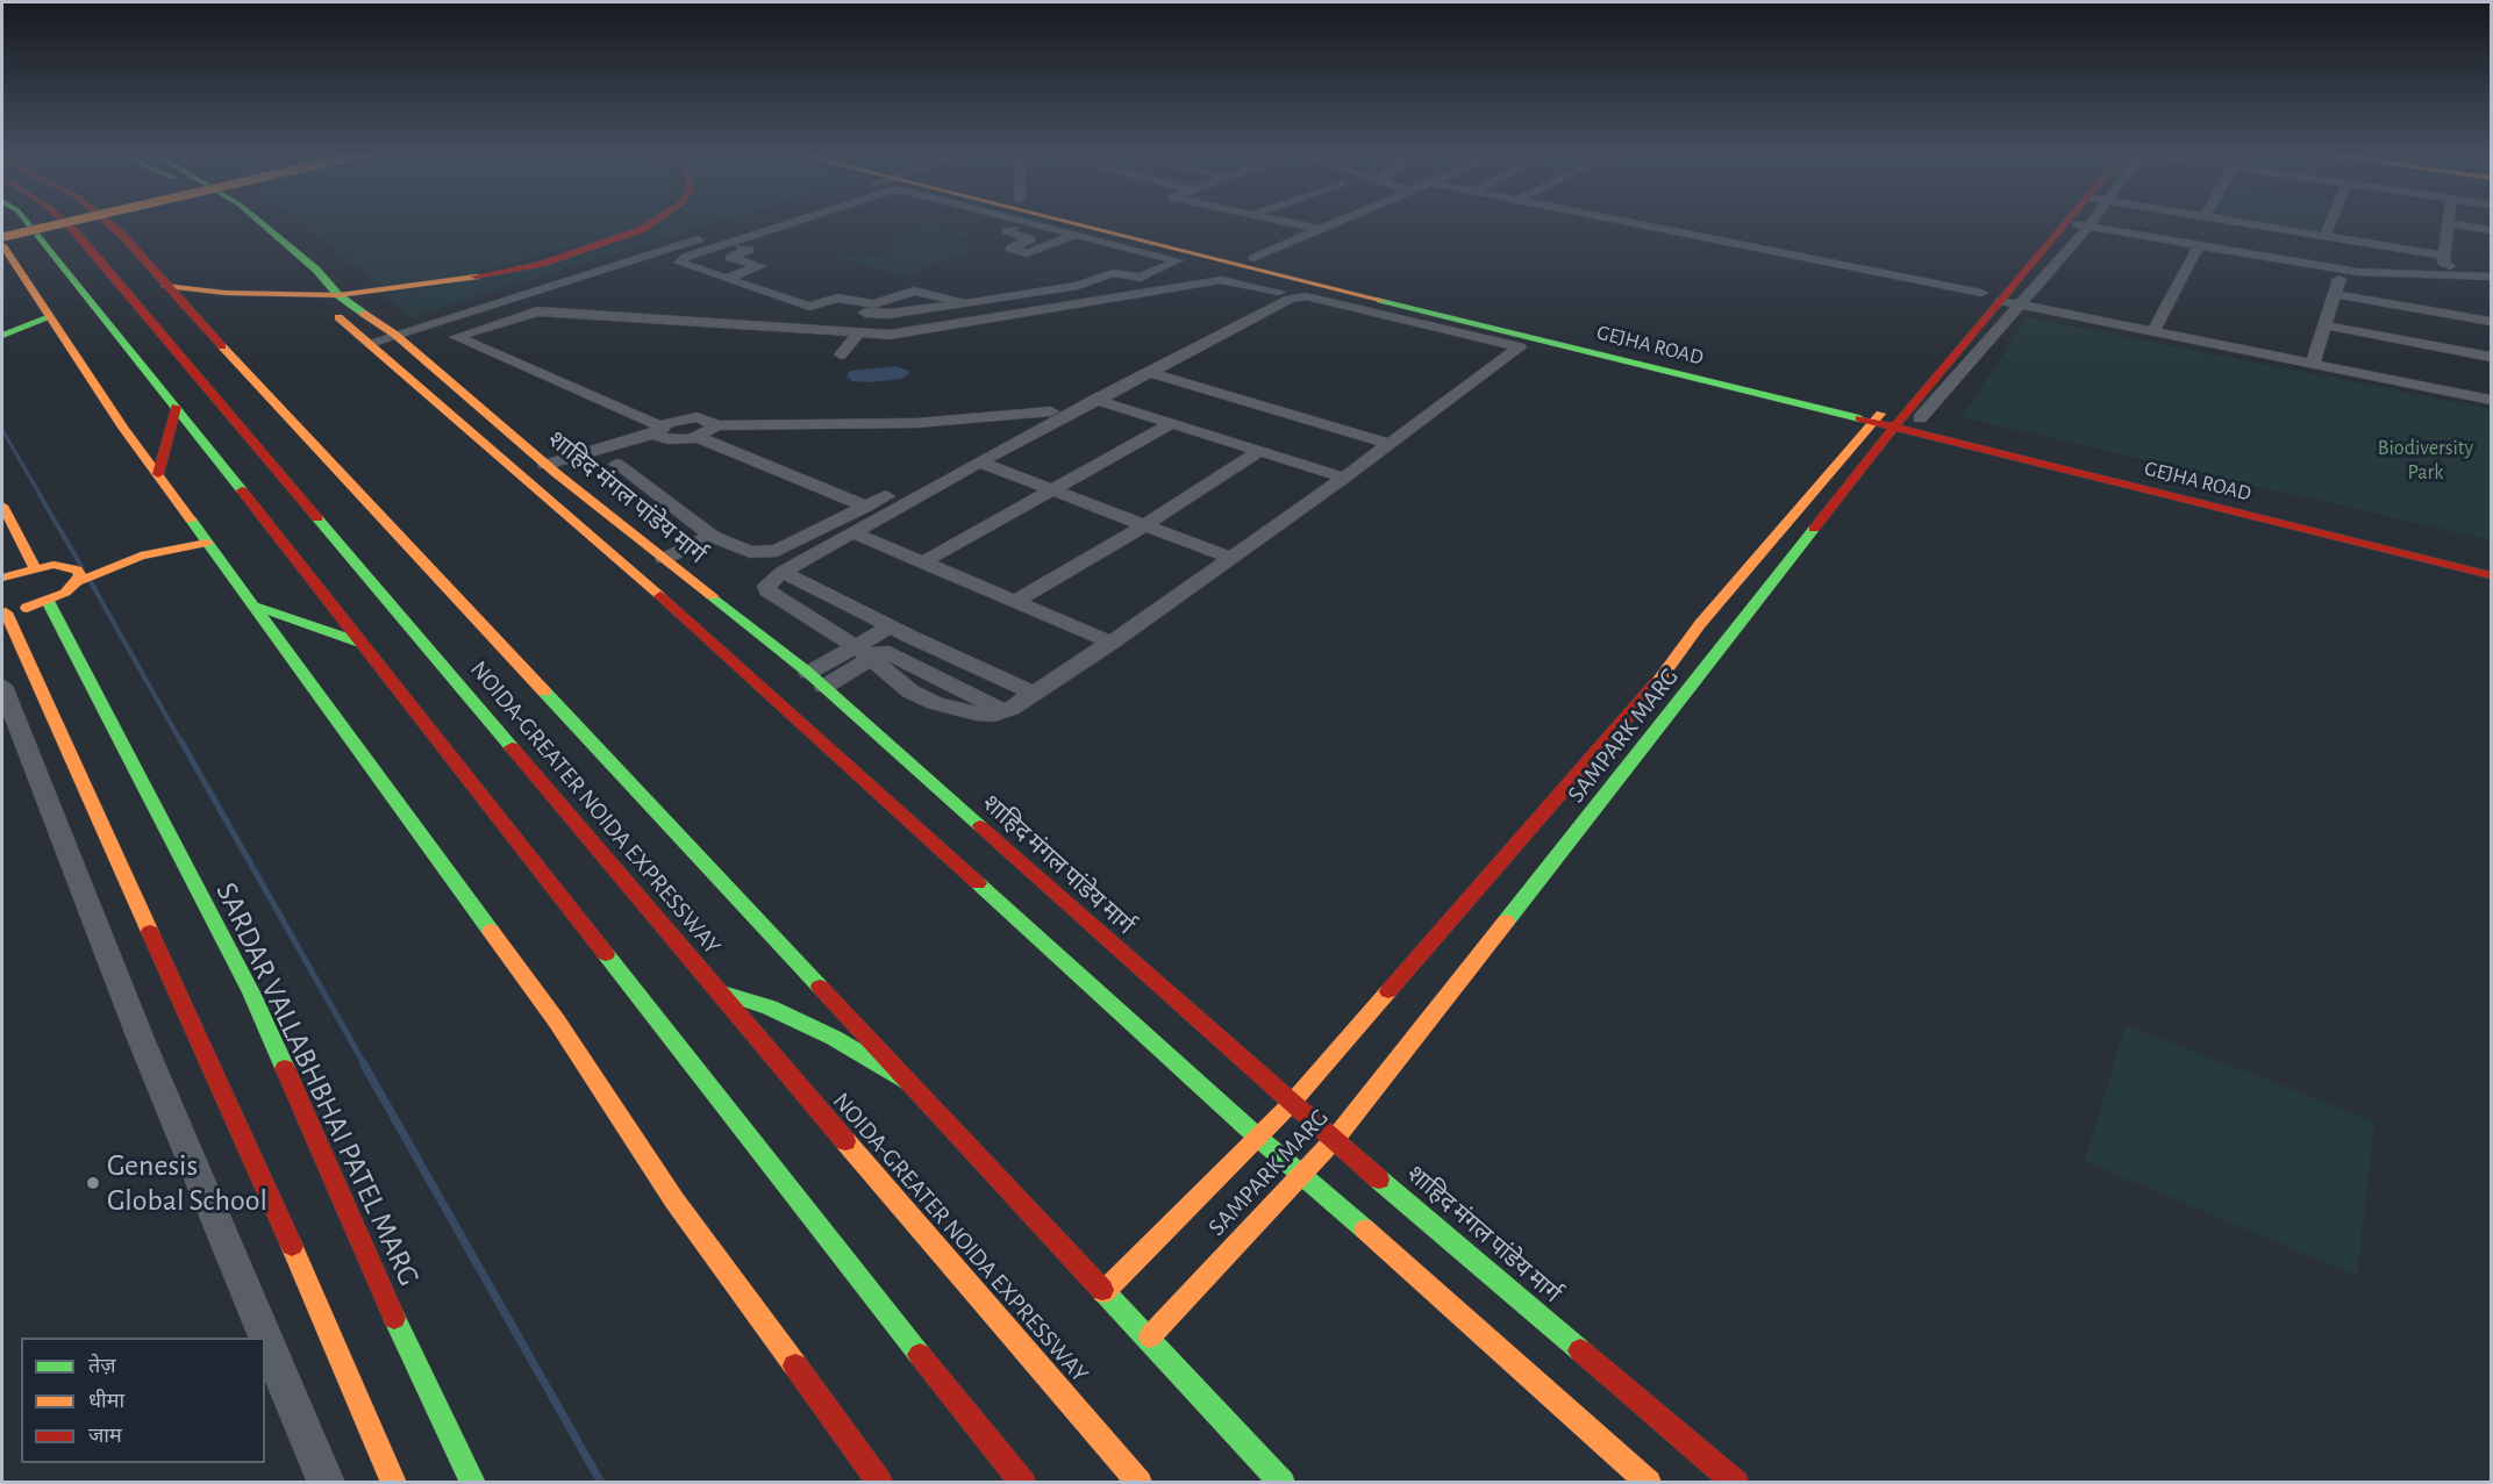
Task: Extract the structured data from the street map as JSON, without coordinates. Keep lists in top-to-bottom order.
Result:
{
  "streets": {
    "main road": [
      "GEJHA ROAD",
      "शाहिद मंगल पांडेय मार्ग",
      "SAMPARK MARG",
      "NOIDA-GREATER NOIDA EXPRESSWAY",
      "SARDAR VALLABHBHAI PATEL MARG"
    ]
  },
  "crossings": [
    ["GEJHA ROAD", "SAMPARK MARG"],
    ["शाहिद मंगल पांडेय मार्ग", "SAMPARK MARG"]
  ],
  "parks": ["Biodiversity Park"],
  "places": ["Genesis Global School"],
  "legend": ["तेज़", "धीमा", "जाम"]
}
